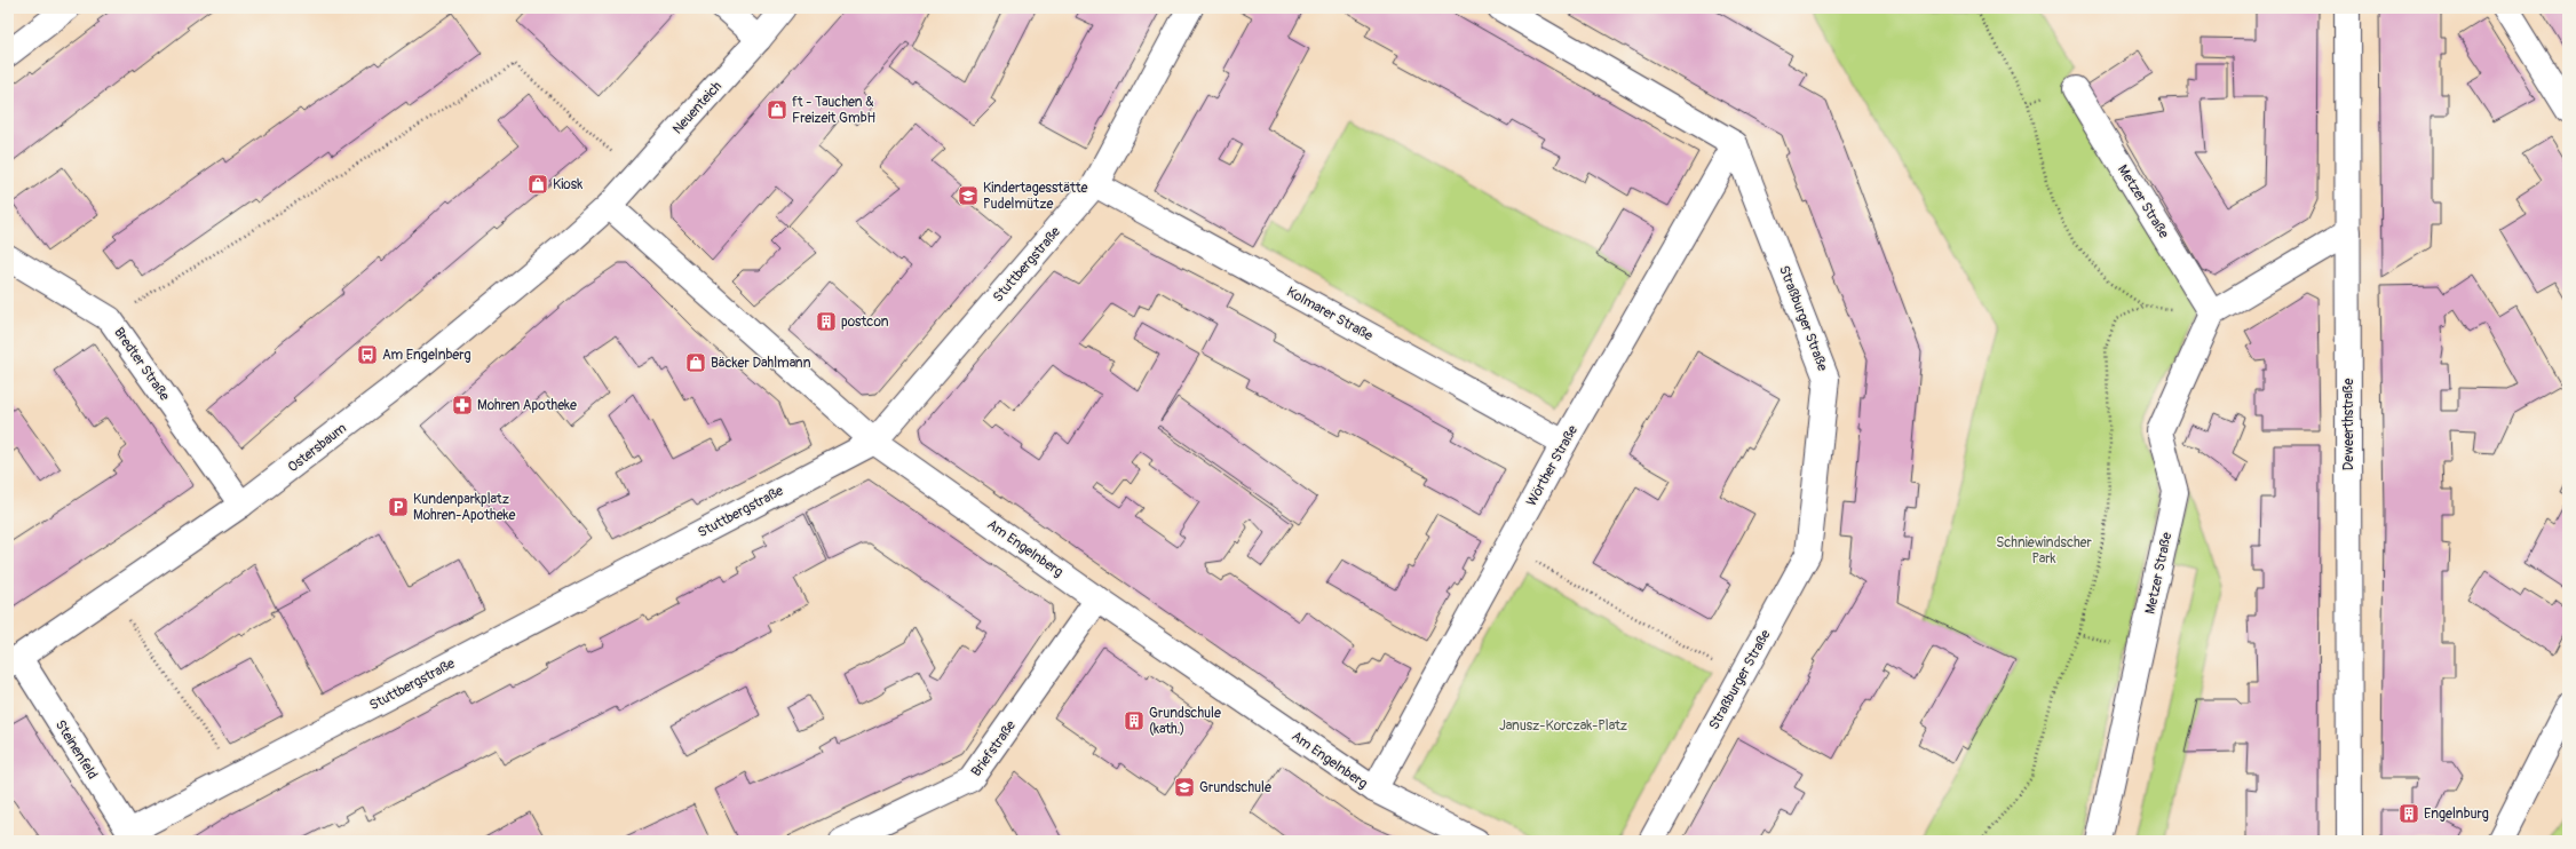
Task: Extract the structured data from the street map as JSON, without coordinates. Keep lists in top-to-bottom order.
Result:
{
  "streets": {
    "street": [
      "Neuenteich",
      "Metzer Straße",
      "Stuttbergstraße",
      "Kolmarer Straße",
      "Straßburger Straße",
      "Bredter Straße",
      "Deweerthstraße",
      "Ostersbaum",
      "Wörther Straße",
      "Am Engelnberg",
      "Briefstraße",
      "Steinenfeld"
    ]
  },
  "crossings": [
    ["Neuenteich", "Ostersbaum"],
    ["Neuenteich", "Am Engelnberg"],
    ["Stuttbergstraße", "Kolmarer Straße"],
    ["Stuttbergstraße", "Am Engelnberg"],
    ["Stuttbergstraße", "Steinenfeld"],
    ["Kolmarer Straße", "Wörther Straße"],
    ["Straßburger Straße", "Wörther Straße"],
    ["Bredter Straße", "Ostersbaum"],
    ["Ostersbaum", "Am Engelnberg"],
    ["Ostersbaum", "Steinenfeld"],
    ["Wörther Straße", "Am Engelnberg"],
    ["Am Engelnberg", "Briefstraße"]
  ],
  "parks": ["Schniewindscher Park", "Janusz-Korczak-Platz"],
  "places": {
    "shop": ["ft - Tauchen & Freizeit GmbH", "Kiosk", "Bäcker Dahlmann"],
    "school or university": ["Kindertagesstätte Pudelmütze", "Grundschule"],
    "building": ["postcon", "Grundschule (kath.)", "Engelnburg"],
    "bus stop": ["Am Engelnberg"],
    "pharmacy": ["Mohren Apotheke"],
    "parking": ["Kundenparkplatz Mohren-Apotheke"]
  }
}
